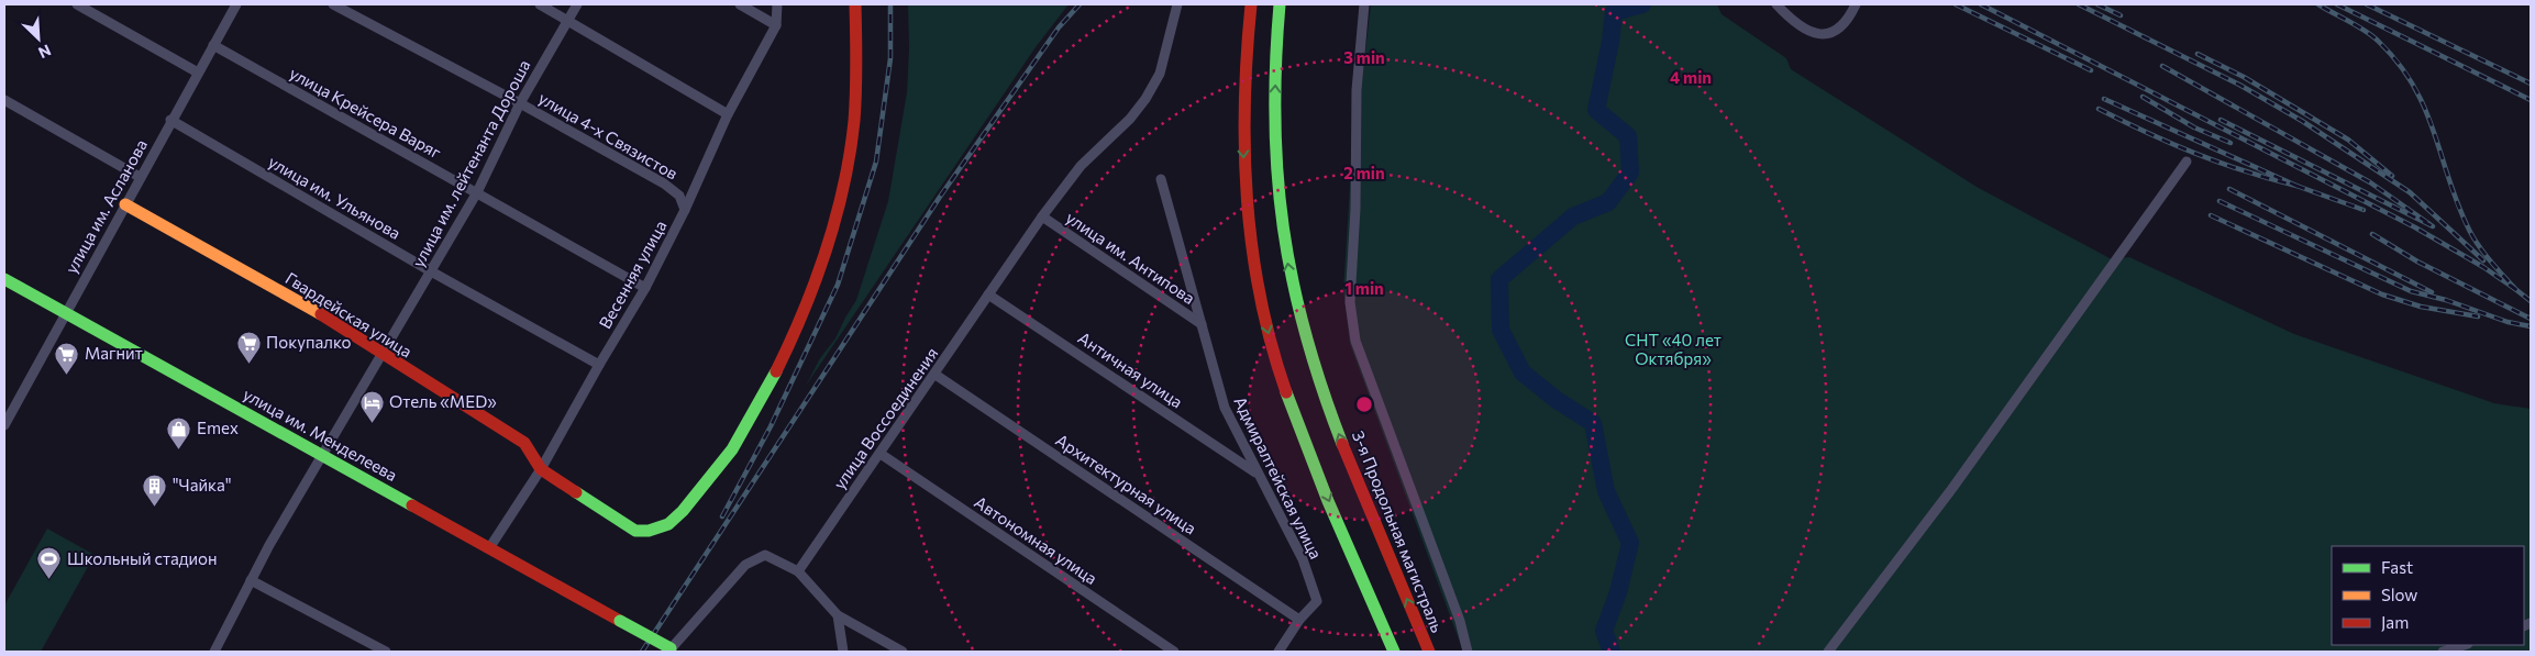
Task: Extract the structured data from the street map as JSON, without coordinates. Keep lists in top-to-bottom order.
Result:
{
  "streets": {
    "main road": ["Гвардейская улица", "улица им. Менделеева", "3-я Продольная магистраль"],
    "street": [
      "улица Крейсера Варяг",
      "улица 4-х Связистов",
      "улица им. лейтенанта Дороша",
      "улица им. Ульянова",
      "улица им. Асланова",
      "улица им. Антипова",
      "Весенняя улица",
      "Античная улица",
      "улица Воссоединения",
      "Адмиралтейская улица",
      "Архитектурная улица",
      "Автономная улица"
    ]
  },
  "crossings": [
    ["улица Крейсера Варяг", "улица им. лейтенанта Дороша"],
    ["улица Крейсера Варяг", "улица им. Асланова"],
    ["улица Крейсера Варяг", "Весенняя улица"],
    ["улица 4-х Связистов", "улица им. лейтенанта Дороша"],
    ["улица 4-х Связистов", "Весенняя улица"],
    ["улица им. лейтенанта Дороша", "улица им. Ульянова"],
    ["улица им. лейтенанта Дороша", "Гвардейская улица"],
    ["улица им. лейтенанта Дороша", "улица им. Менделеева"],
    ["улица им. Ульянова", "улица им. Асланова"],
    ["улица им. Ульянова", "Весенняя улица"],
    ["улица им. Асланова", "Гвардейская улица"],
    ["улица им. Асланова", "улица им. Менделеева"],
    ["улица им. Антипова", "улица Воссоединения"],
    ["улица им. Антипова", "Адмиралтейская улица"],
    ["Весенняя улица", "Гвардейская улица"],
    ["Весенняя улица", "улица им. Менделеева"],
    ["Античная улица", "улица Воссоединения"],
    ["Античная улица", "Адмиралтейская улица"],
    ["улица Воссоединения", "Архитектурная улица"],
    ["улица Воссоединения", "Автономная улица"],
    ["Адмиралтейская улица", "Архитектурная улица"]
  ],
  "parks": ["СНТ «40 лет Октября»"],
  "places": {
    "supermarket": ["Покупалко", "Магнит"],
    "hotel": ["Отель «MED»"],
    "shop": ["Emex"],
    "building": ["\"Чайка\""],
    "sports": ["Школьный стадион"]
  },
  "legend": ["Fast", "Slow", "Jam"],
  "north": "bottom right",
  "rings": [
    "3 min",
    "4 min",
    "2 min",
    "1 min"
  ]
}
